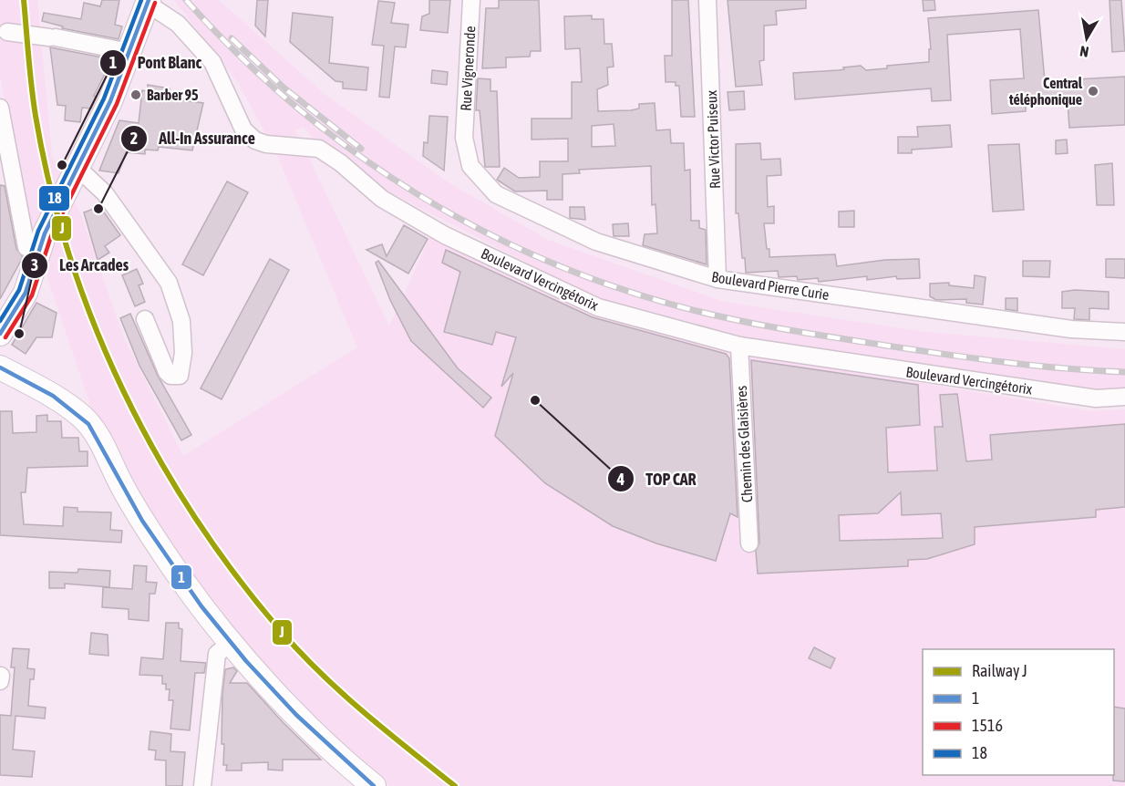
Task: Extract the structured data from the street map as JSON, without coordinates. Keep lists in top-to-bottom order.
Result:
{
  "streets": {
    "street": [
      "Rue Vigneronde",
      "Rue Victor Puiseux",
      "Boulevard Vercingétorix",
      "Boulevard Pierre Curie",
      "Chemin des Glaisières"
    ]
  },
  "crossings": [
    ["Rue Vigneronde", "Boulevard Pierre Curie"],
    ["Rue Victor Puiseux", "Boulevard Pierre Curie"],
    ["Boulevard Vercingétorix", "Chemin des Glaisières"]
  ],
  "places": [
    "Central téléphonique",
    "Barber 95",
    "Pont Blanc",
    "All-In Assurance",
    "Les Arcades",
    "TOP CAR"
  ],
  "lines": [
    "rail line J",
    "transit line 1",
    "transit line 18",
    "transit line 1516"
  ],
  "legend": [
    "Railway J",
    "1",
    "1516",
    "18"
  ],
  "north": "bottom"
}
